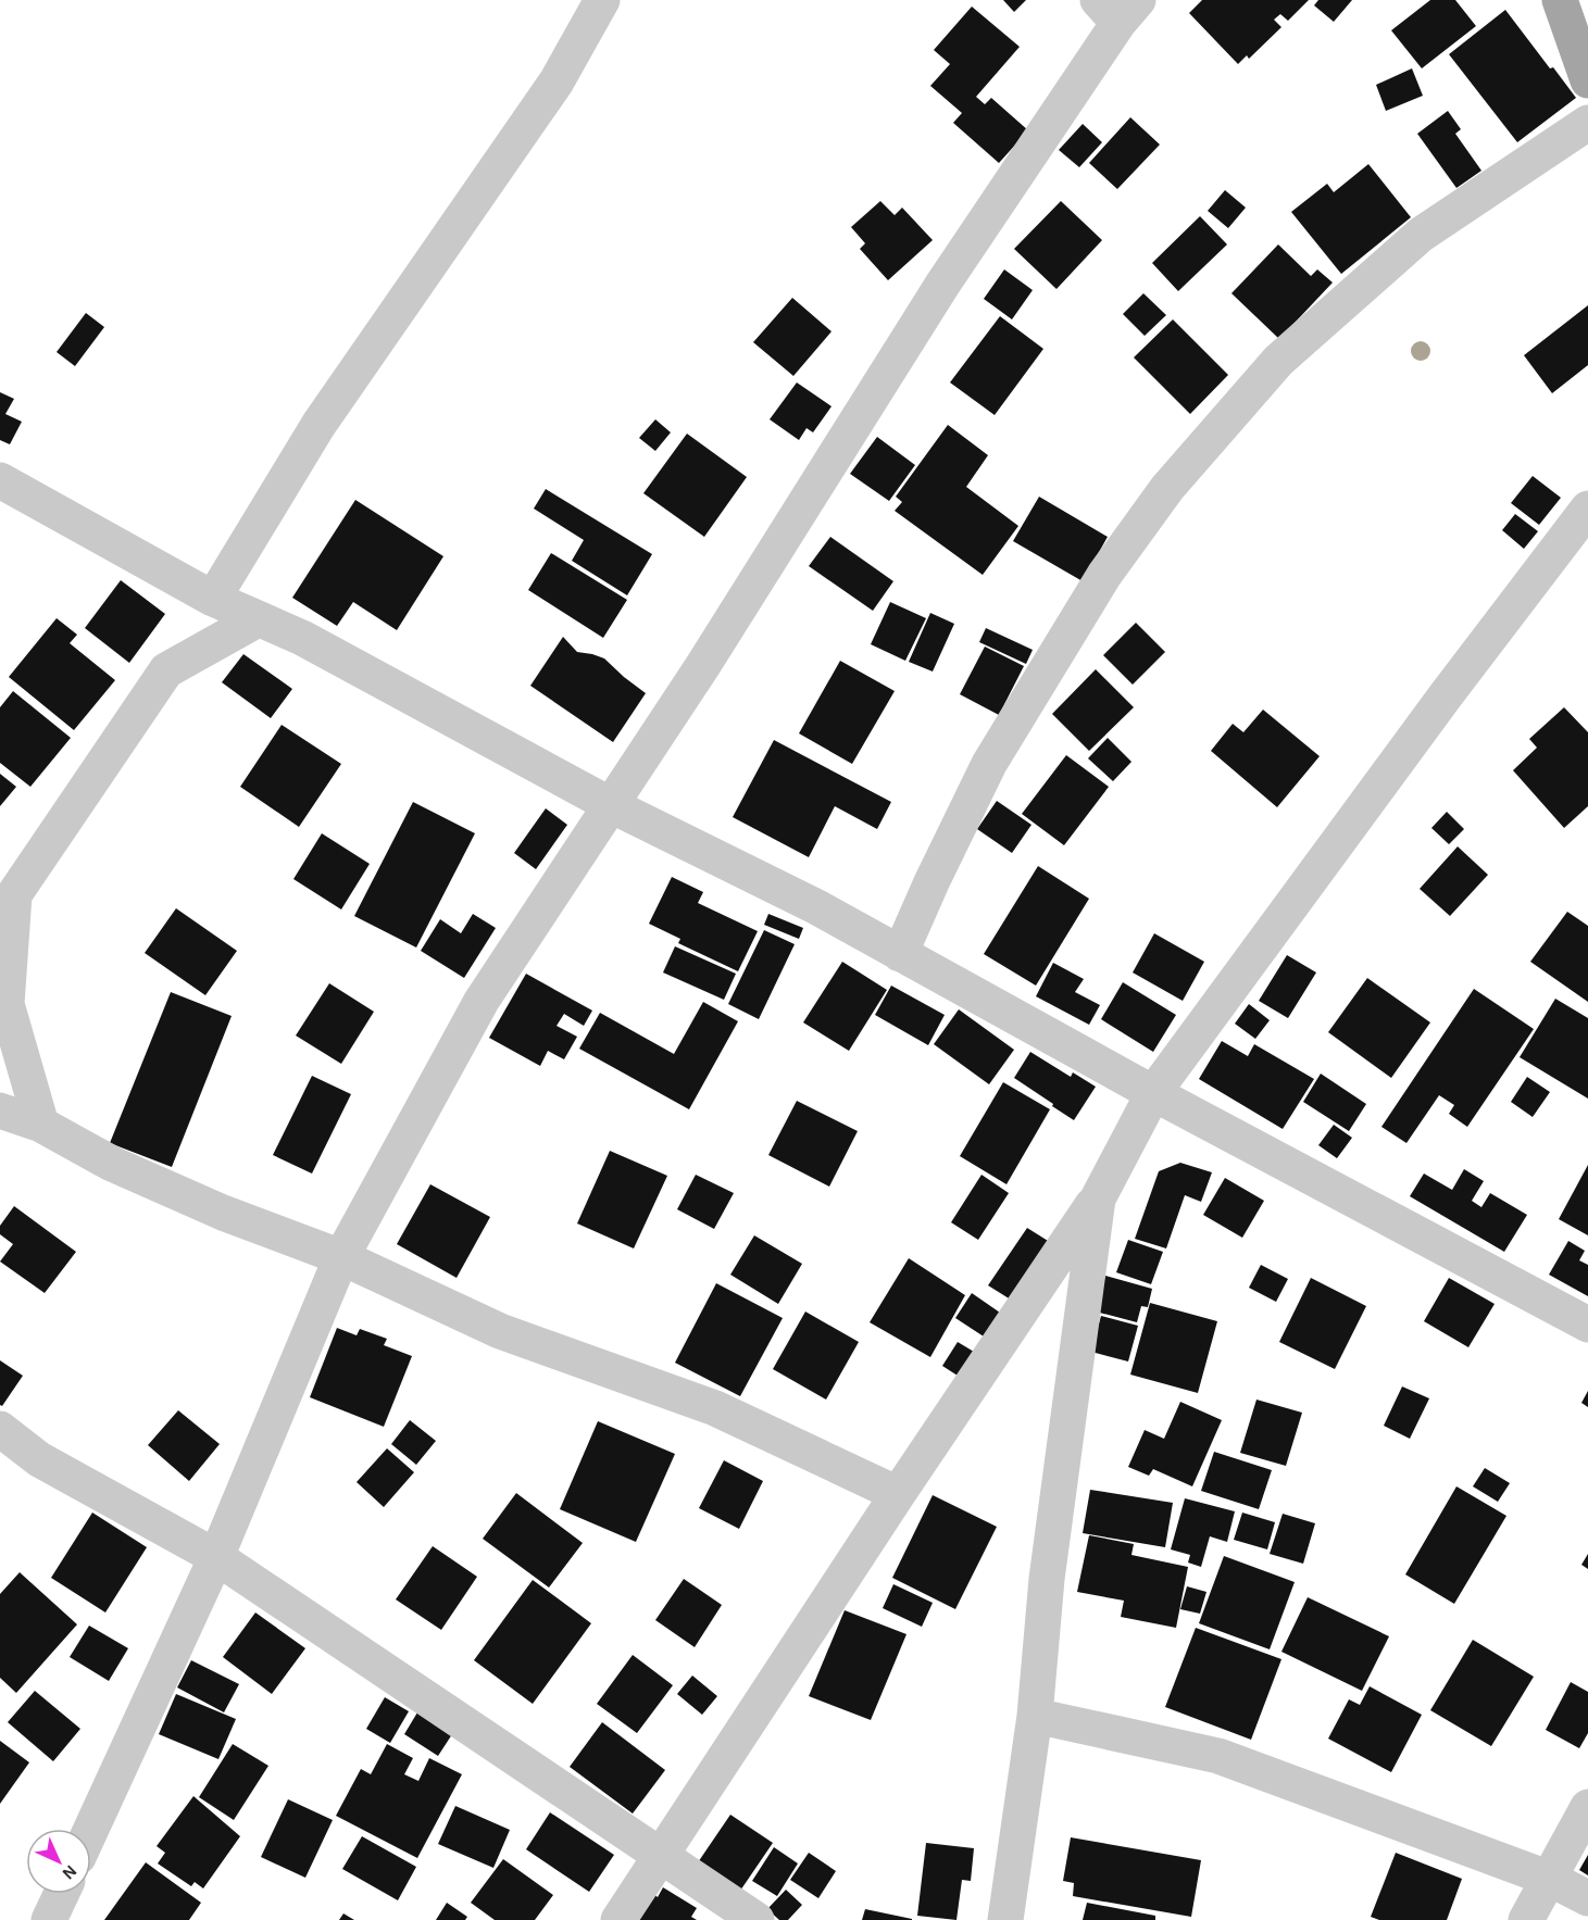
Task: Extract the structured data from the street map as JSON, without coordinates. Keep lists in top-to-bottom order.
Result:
{
  "north": "bottom right"
}
